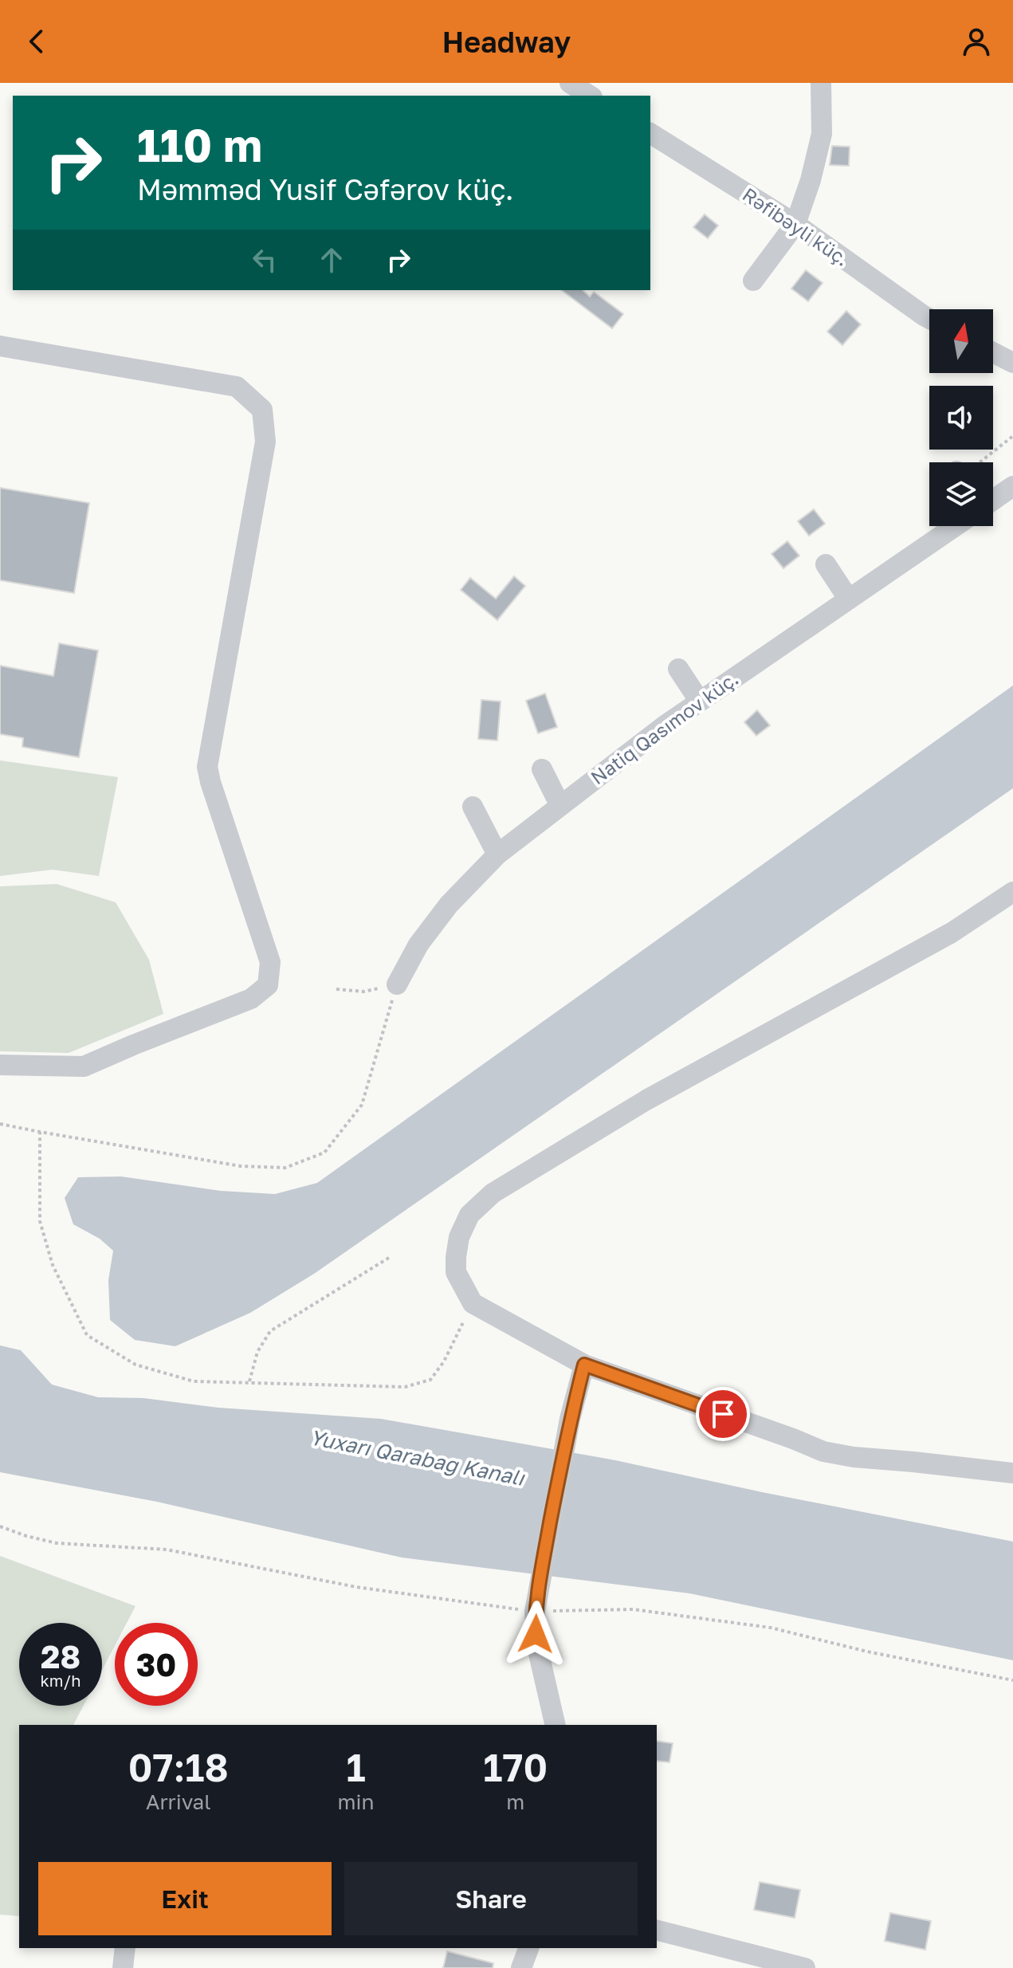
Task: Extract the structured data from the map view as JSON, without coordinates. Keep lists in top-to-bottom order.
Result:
{
  "streets": {
    "street": ["Rəfibəyli küç.", "Natiq Qasımov küç."]
  },
  "water": ["Yuxarı Qarabağ Kanalı"],
  "north": "top",
  "page": {
    "header": "Headway",
    "turn": ["110 m", "Məmməd Yusif Cəfərov küç."],
    "speed": "28 km/h",
    "limit": "30",
    "eta": [
      "07:18",
      "Arrival",
      "1",
      "min",
      "170",
      "m"
    ],
    "buttons": ["Exit", "Share"]
  }
}
